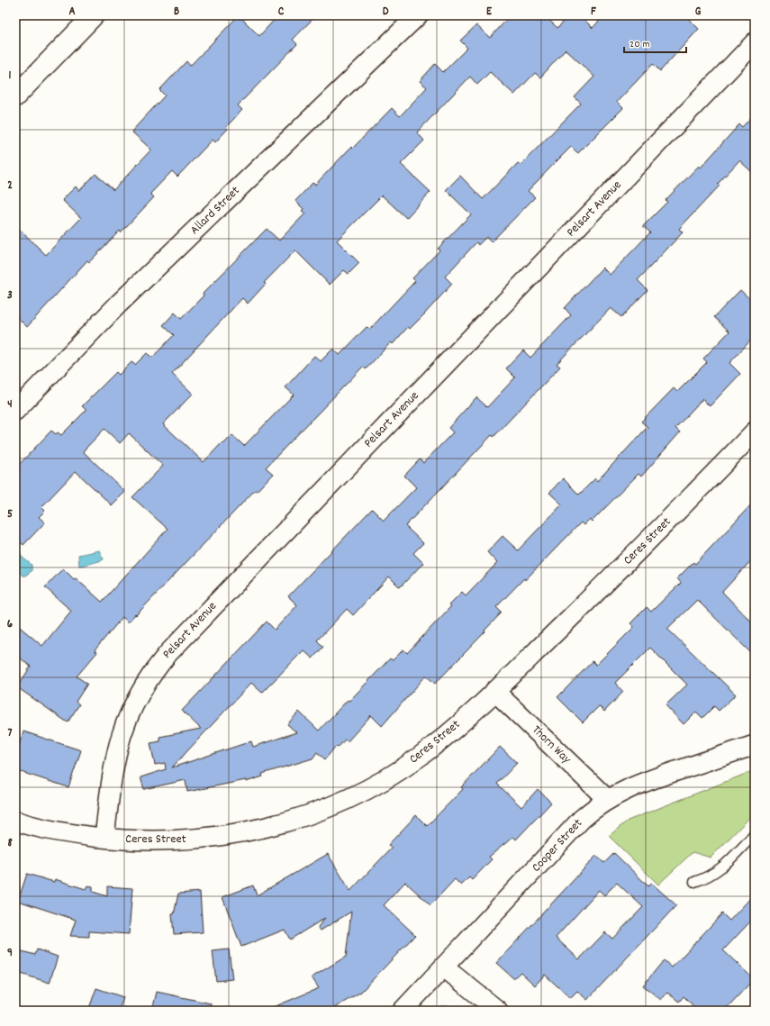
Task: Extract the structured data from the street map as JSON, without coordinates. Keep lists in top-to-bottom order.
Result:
{
  "streets": {
    "street": [
      "Pelsart Avenue",
      "Allard Street",
      "Ceres Street",
      "Thorn Way",
      "Cooper Street"
    ]
  },
  "crossings": [
    ["Pelsart Avenue", "Ceres Street"],
    ["Ceres Street", "Thorn Way"],
    ["Thorn Way", "Cooper Street"]
  ],
  "scale_bar": "20 m",
  "grid": {
    "columns": [
      "A",
      "B",
      "C",
      "D",
      "E",
      "F",
      "G"
    ],
    "rows": [
      "1",
      "2",
      "3",
      "4",
      "5",
      "6",
      "7",
      "8",
      "9"
    ]
  }
}
